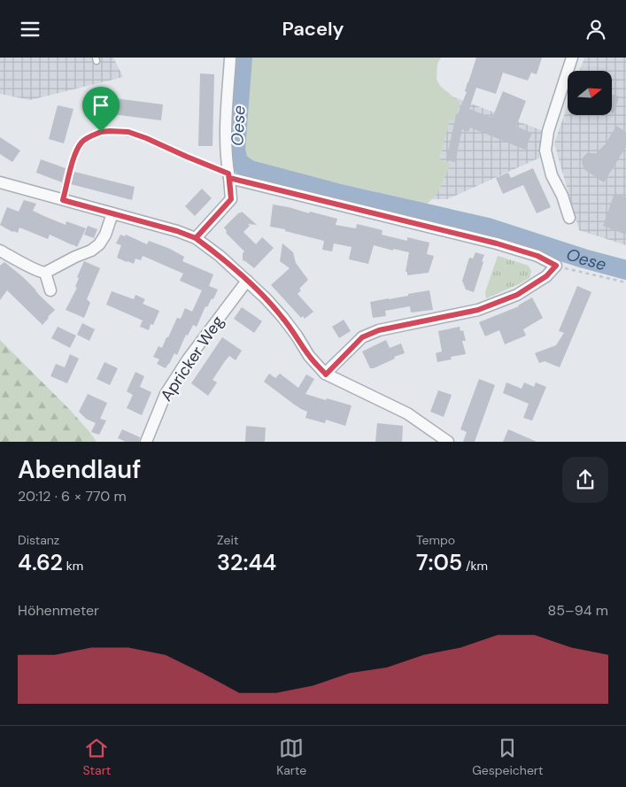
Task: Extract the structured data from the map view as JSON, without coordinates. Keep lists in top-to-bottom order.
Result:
{
  "streets": {
    "street": ["Apricker Weg"]
  },
  "water": ["Oese"],
  "north": "right",
  "page": {
    "header": "Pacely",
    "heading": ["Abendlauf", "20:12 · 6 × 770 m"],
    "stats": [
      ["Distanz", "4.62 km"],
      ["Zeit", "32:44"],
      ["Tempo", "7:05 /km"]
    ],
    "chart": ["Höhenmeter", "85–94 m"],
    "tabs": ["Start", "Karte", "Gespeichert"]
  }
}
